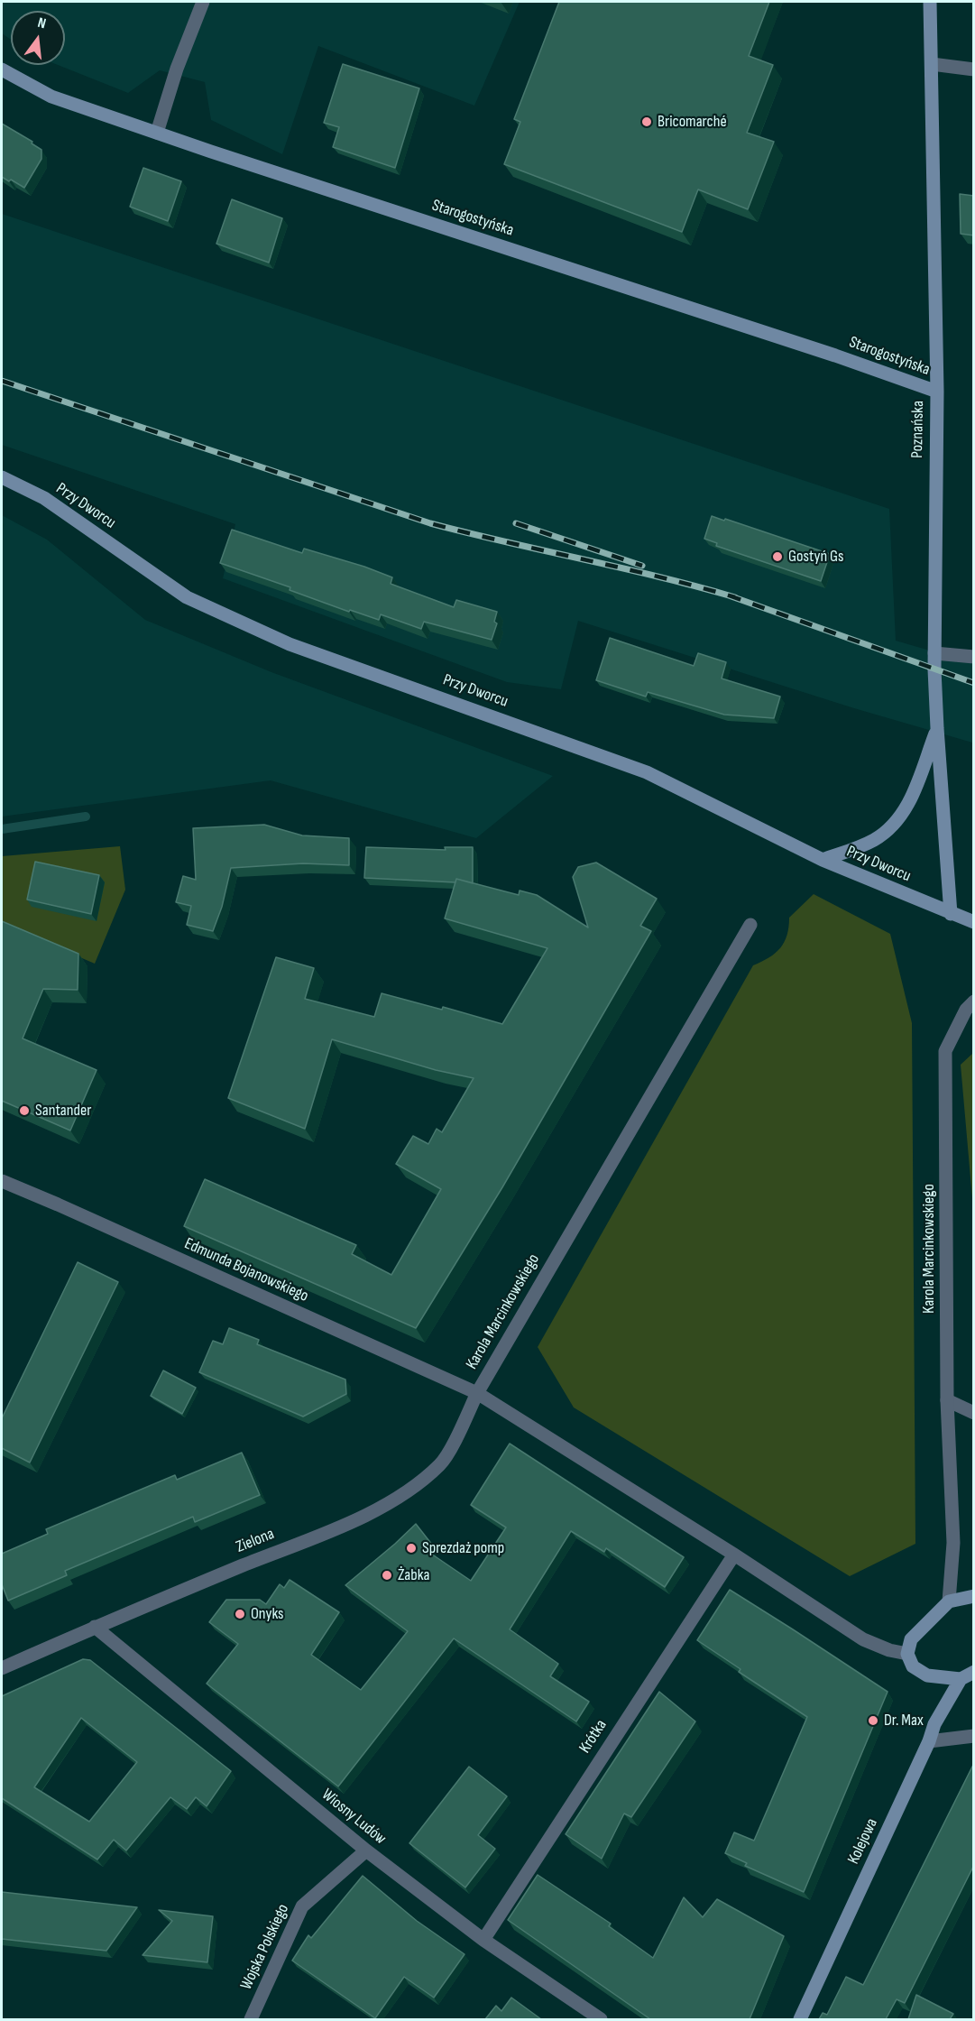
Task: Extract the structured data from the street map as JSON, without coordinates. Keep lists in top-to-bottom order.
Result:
{
  "streets": {
    "street": [
      "Starogostyńska",
      "Poznańska",
      "Przy Dworcu",
      "Karola Marcinkowskiego",
      "Edmunda Bojanowskiego",
      "Zielona",
      "Krótka",
      "Wiosny Ludów",
      "Kolejowa",
      "Wojska Polskiego"
    ]
  },
  "crossings": [
    ["Starogostyńska", "Poznańska"],
    ["Poznańska", "Przy Dworcu"],
    ["Karola Marcinkowskiego", "Edmunda Bojanowskiego"],
    ["Karola Marcinkowskiego", "Zielona"],
    ["Karola Marcinkowskiego", "Krótka"],
    ["Edmunda Bojanowskiego", "Zielona"],
    ["Zielona", "Wiosny Ludów"],
    ["Krótka", "Wiosny Ludów"],
    ["Wiosny Ludów", "Wojska Polskiego"]
  ],
  "places": [
    "Bricomarché",
    "Gostyń Gs",
    "Santander",
    "Sprezdaż pomp",
    "Żabka",
    "Onyks",
    "Dr. Max"
  ],
  "north": "top"
}
